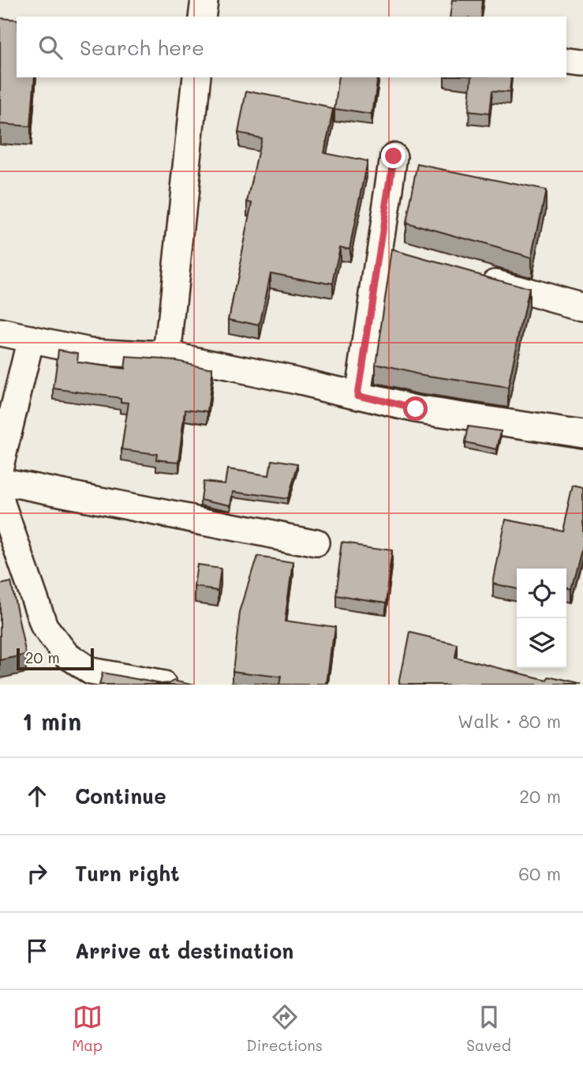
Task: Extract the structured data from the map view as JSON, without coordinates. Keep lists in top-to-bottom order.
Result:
{
  "scale_bar": "20 m",
  "page": {
    "search": "Search here",
    "scale": "20 m",
    "heading": ["1 min", "Walk · 80 m"],
    "list": [
      ["Continue", "20 m"],
      ["Turn right", "60 m"],
      "Arrive at destination"
    ],
    "nav": ["Map", "Directions", "Saved"]
  }
}
